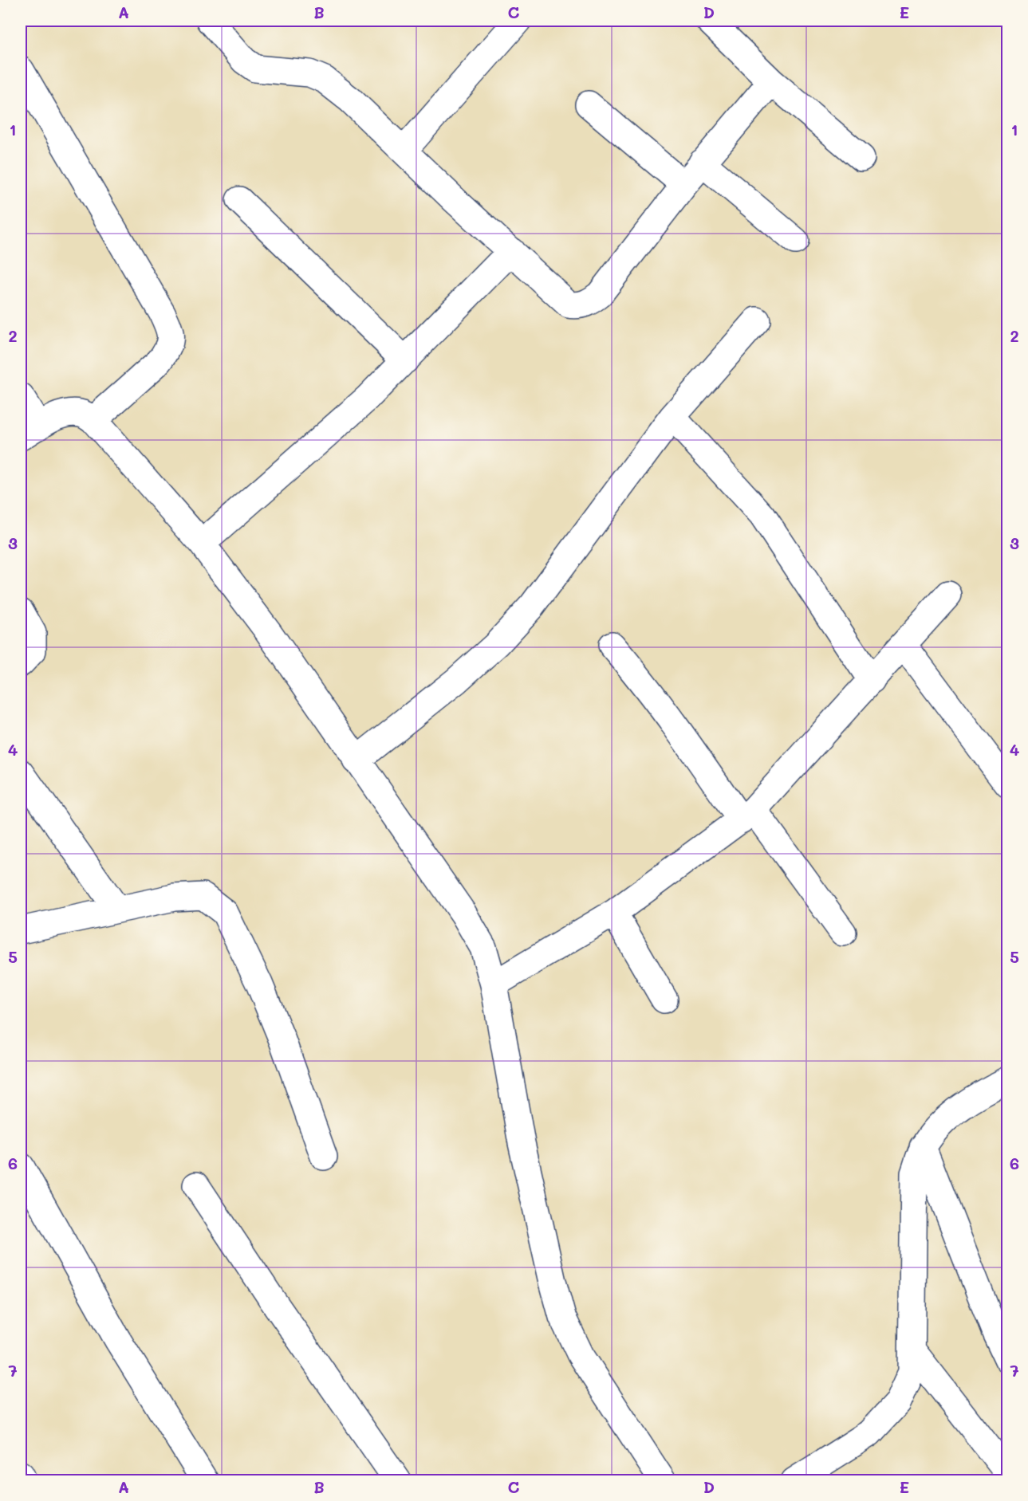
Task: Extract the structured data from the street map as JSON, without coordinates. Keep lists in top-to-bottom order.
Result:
{
  "grid": {
    "columns": [
      "A",
      "B",
      "C",
      "D",
      "E"
    ],
    "rows": [
      "1",
      "2",
      "3",
      "4",
      "5",
      "6",
      "7"
    ]
  }
}
